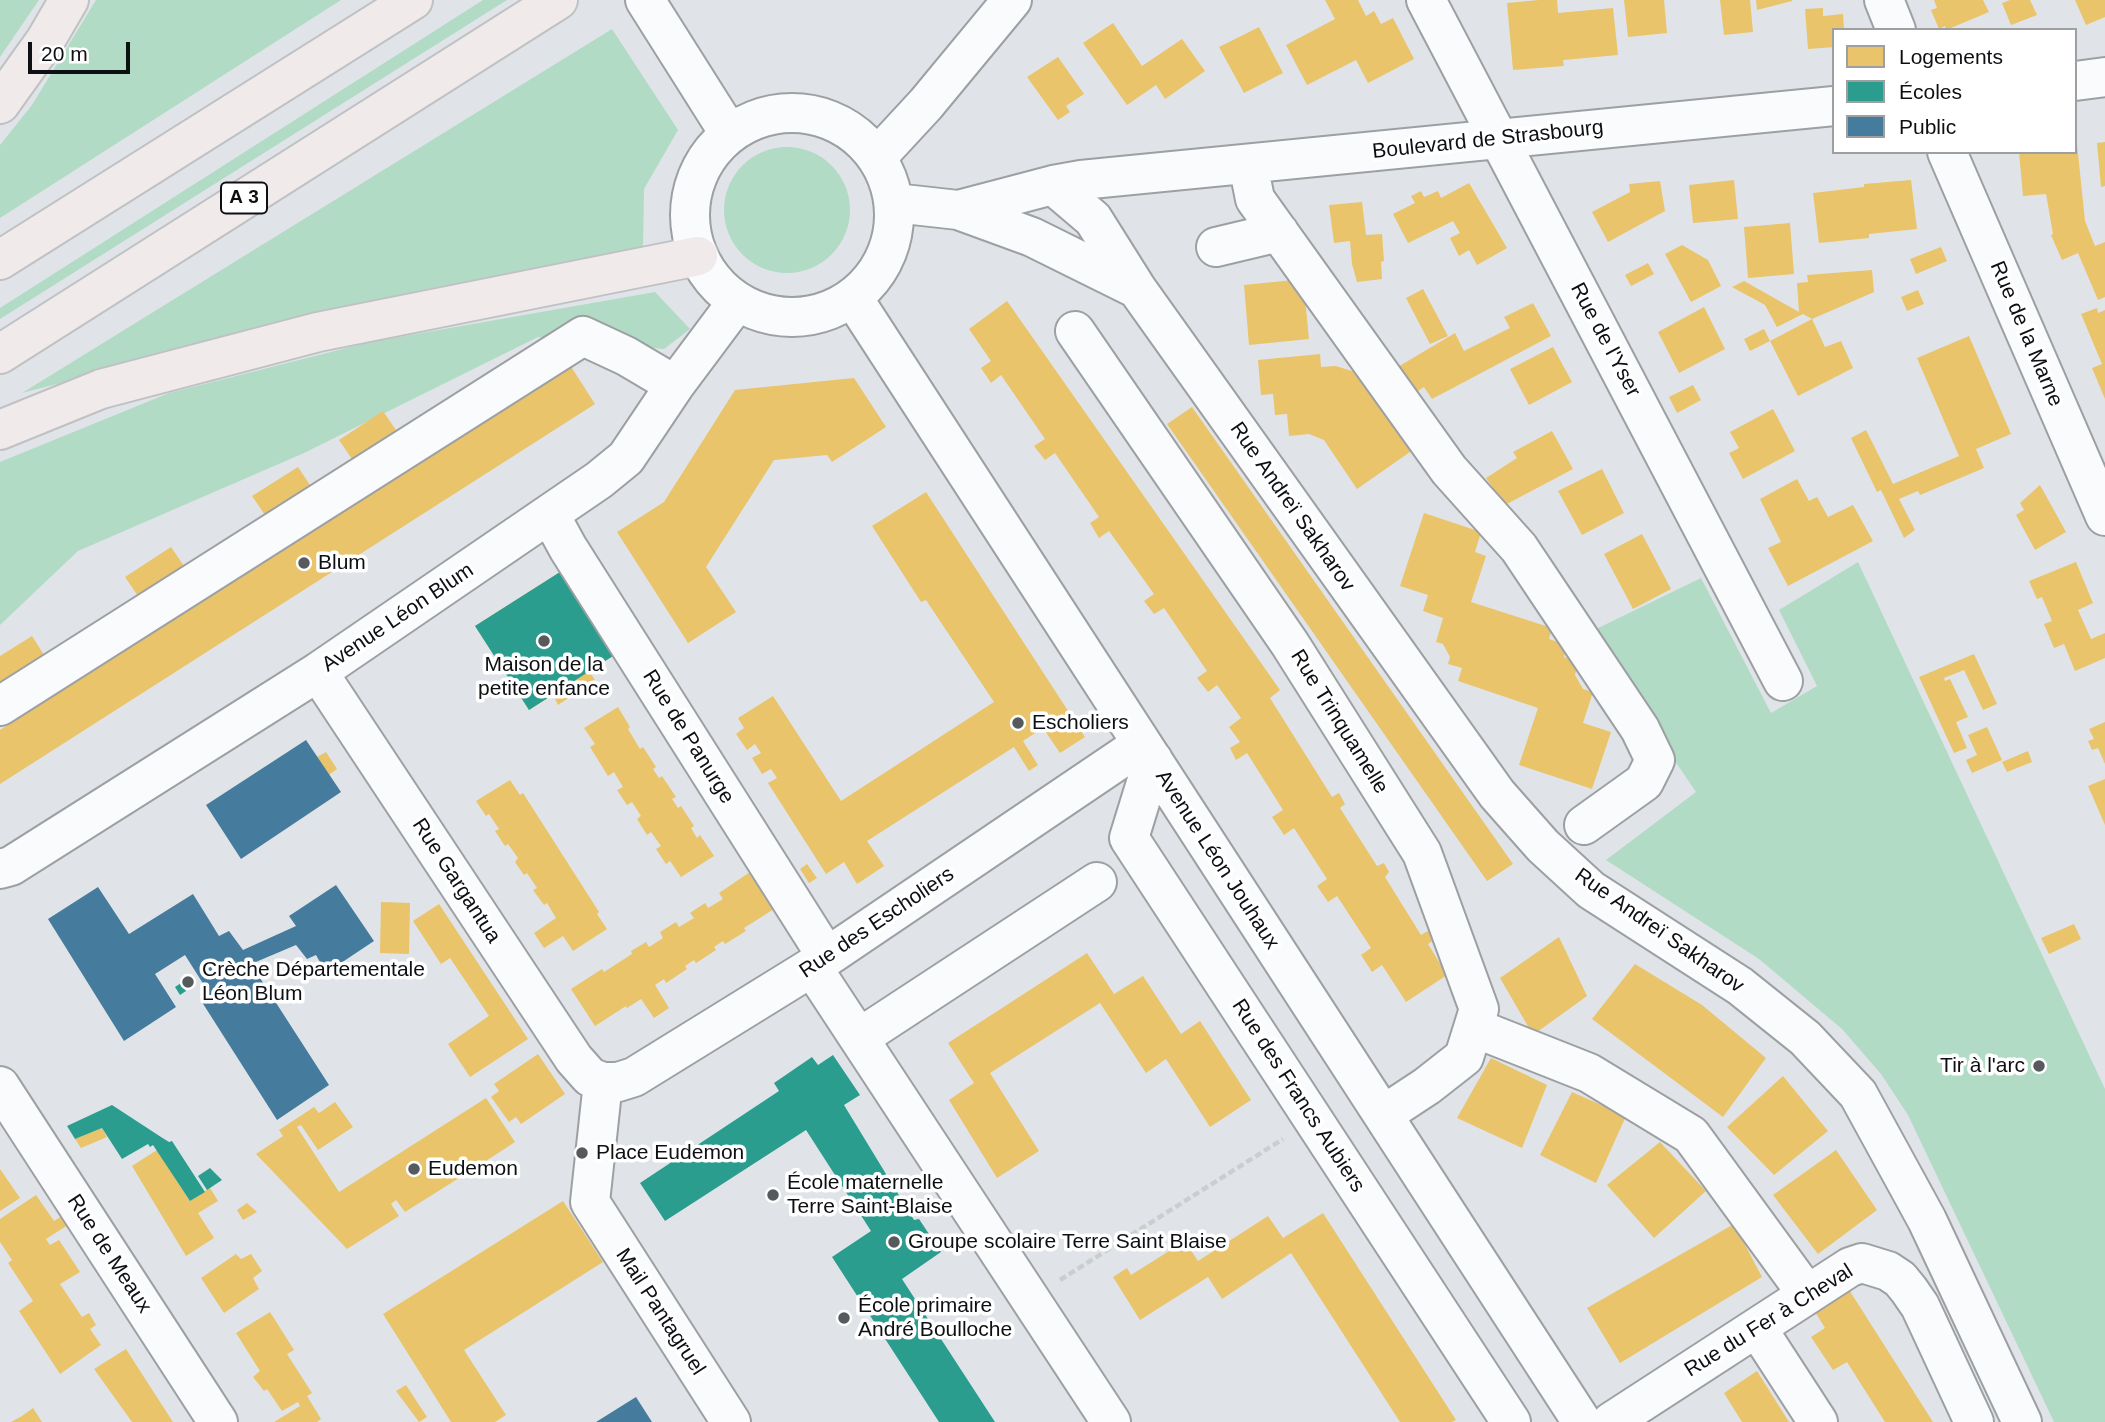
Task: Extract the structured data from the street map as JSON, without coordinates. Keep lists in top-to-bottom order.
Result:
{
  "streets": {
    "highway": ["A 3"],
    "street": [
      "Boulevard de Strasbourg",
      "Rue de la Marne",
      "Rue de l'Yser",
      "Rue Andreï Sakharov",
      "Avenue Léon Blum",
      "Rue Trinquamelle",
      "Rue de Panurge",
      "Avenue Léon Jouhaux",
      "Rue Gargantua",
      "Rue des Escholiers",
      "Rue des Francs Aubiers",
      "Rue de Meaux",
      "Mail Pantagruel",
      "Rue du Fer à Cheval"
    ]
  },
  "crossings": [
    ["Boulevard de Strasbourg", "Rue de l'Yser"],
    ["Boulevard de Strasbourg", "Rue Andreï Sakharov"],
    ["Rue Andreï Sakharov", "Avenue Léon Blum"],
    ["Rue Andreï Sakharov", "Avenue Léon Jouhaux"],
    ["Avenue Léon Blum", "Rue de Panurge"],
    ["Avenue Léon Blum", "Avenue Léon Jouhaux"],
    ["Avenue Léon Blum", "Rue Gargantua"],
    ["Rue Trinquamelle", "Avenue Léon Jouhaux"],
    ["Rue de Panurge", "Rue des Escholiers"],
    ["Avenue Léon Jouhaux", "Rue des Escholiers"],
    ["Avenue Léon Jouhaux", "Rue des Francs Aubiers"],
    ["Rue Gargantua", "Rue des Escholiers"],
    ["Rue Gargantua", "Mail Pantagruel"],
    ["Rue des Escholiers", "Rue des Francs Aubiers"],
    ["Rue des Escholiers", "Mail Pantagruel"]
  ],
  "places": [
    "Blum",
    "Maison de la petite enfance",
    "Escholiers",
    "Crèche Départementale Léon Blum",
    "Tir à l'arc",
    "Place Eudemon",
    "Eudemon",
    "École maternelle Terre Saint-Blaise",
    "Groupe scolaire Terre Saint Blaise",
    "École primaire André Boulloche"
  ],
  "legend": ["Logements", "Écoles", "Public"],
  "scale_bar": "20 m"
}
